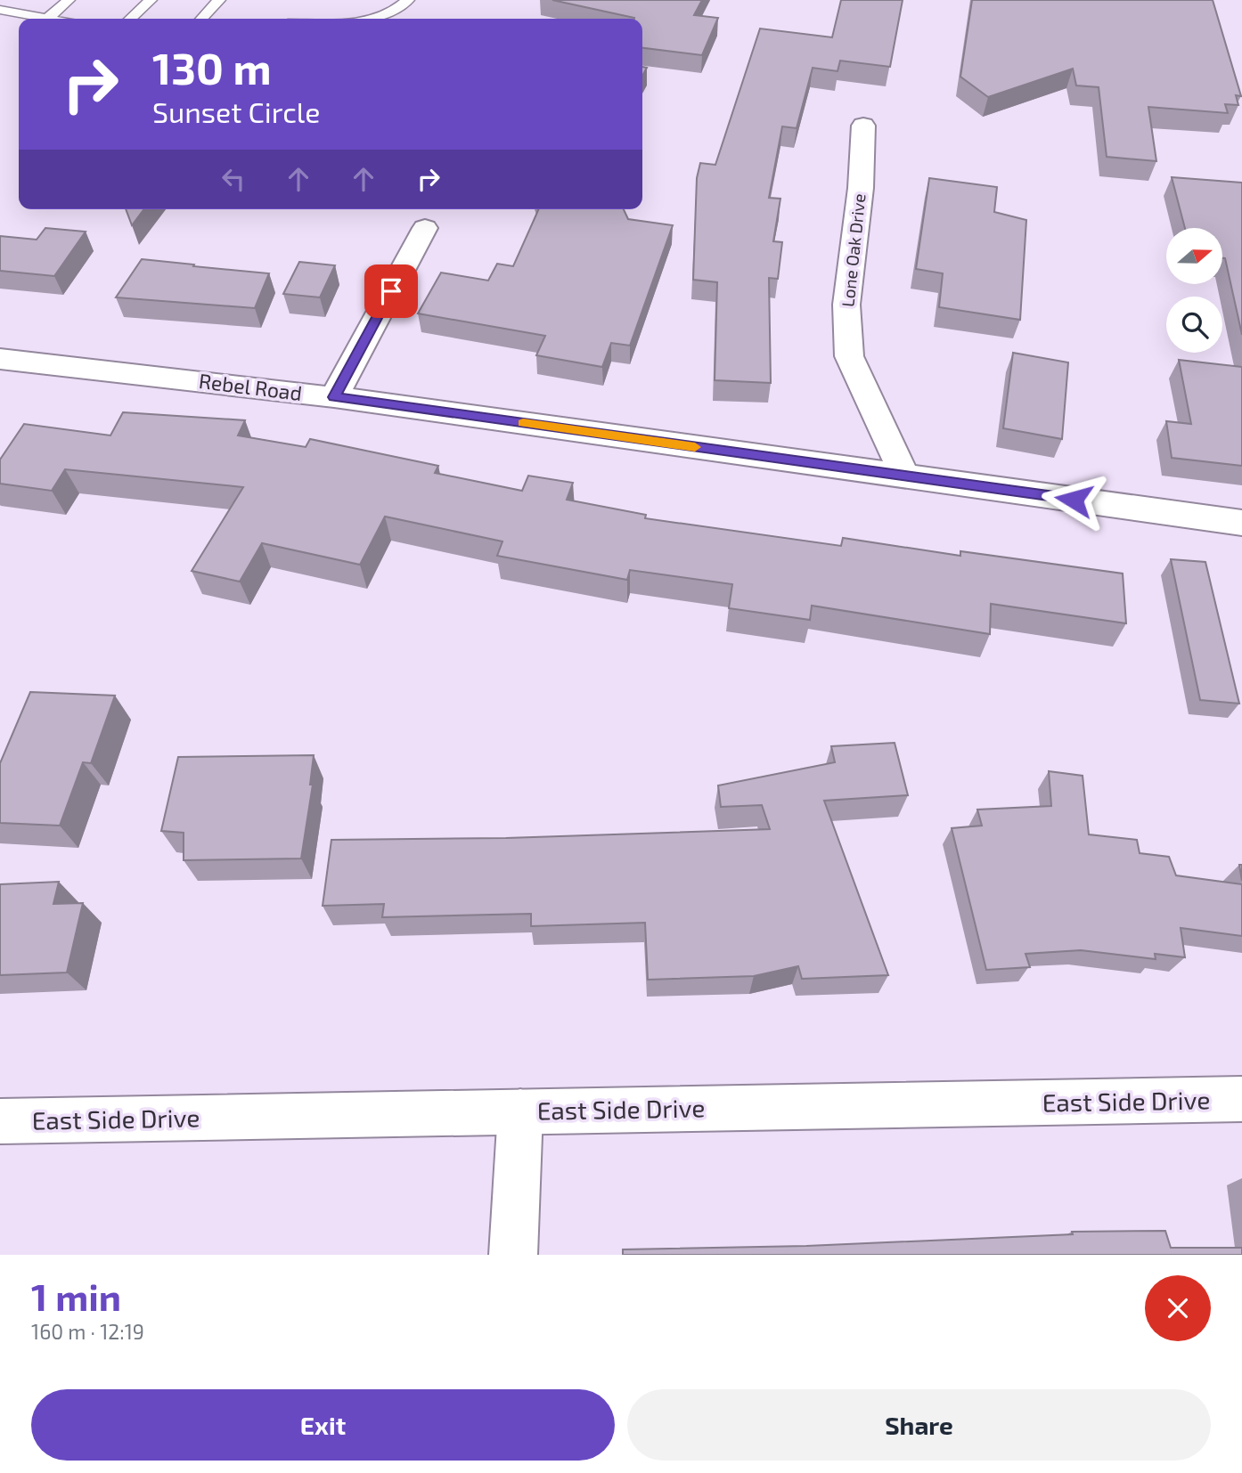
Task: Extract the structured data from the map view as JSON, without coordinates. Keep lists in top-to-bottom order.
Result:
{
  "streets": {
    "street": ["Lone Oak Drive", "Rebel Road", "East Side Drive"]
  },
  "crossings": [
    ["Lone Oak Drive", "Rebel Road"]
  ],
  "north": "right",
  "page": {
    "turn": ["130 m", "Sunset Circle"],
    "heading": ["1 min", "160 m · 12:19"],
    "buttons": ["Exit", "Share"]
  }
}
